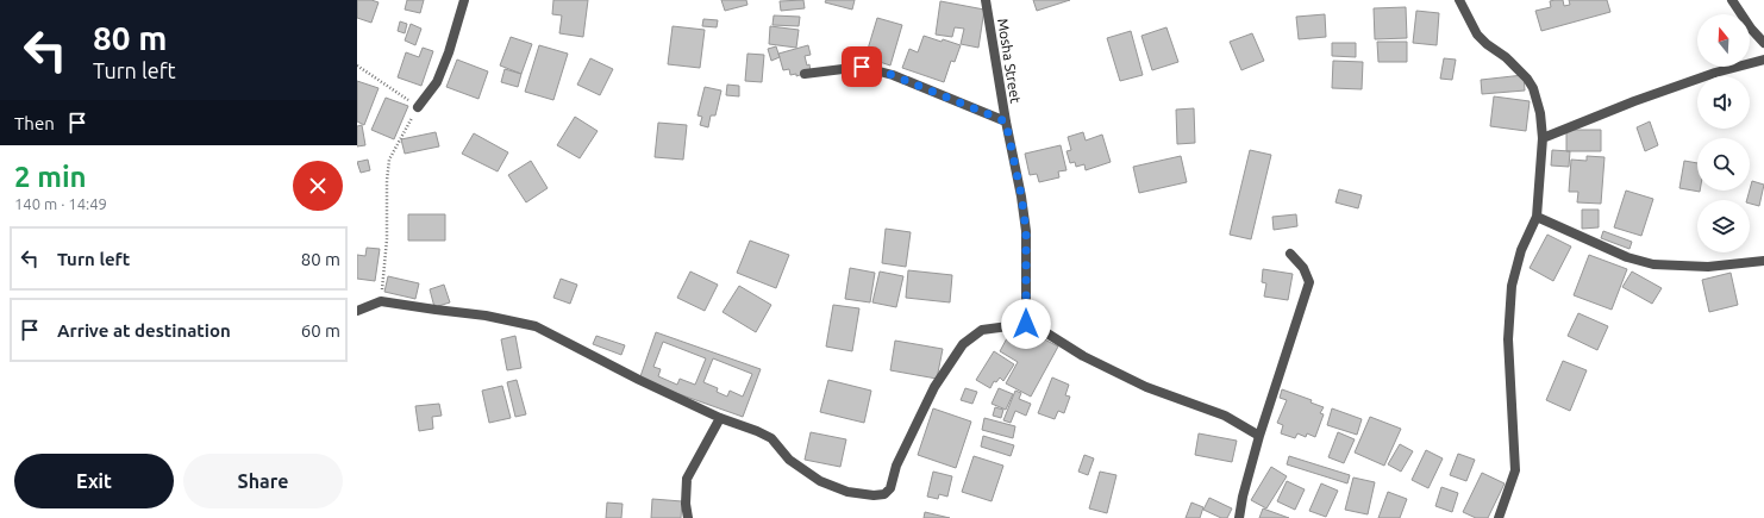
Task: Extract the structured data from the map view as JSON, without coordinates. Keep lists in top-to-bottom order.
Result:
{
  "streets": {
    "street": ["Mosha Street"]
  },
  "north": "top",
  "page": {
    "turn": ["80 m", "Turn left"],
    "then": "Then",
    "heading": ["2 min", "140 m · 14:49"],
    "list": [
      {
        "name": "Turn left",
        "value": "80 m"
      },
      {
        "name": "Arrive at destination",
        "value": "60 m"
      }
    ],
    "buttons": ["Exit", "Share"]
  }
}
